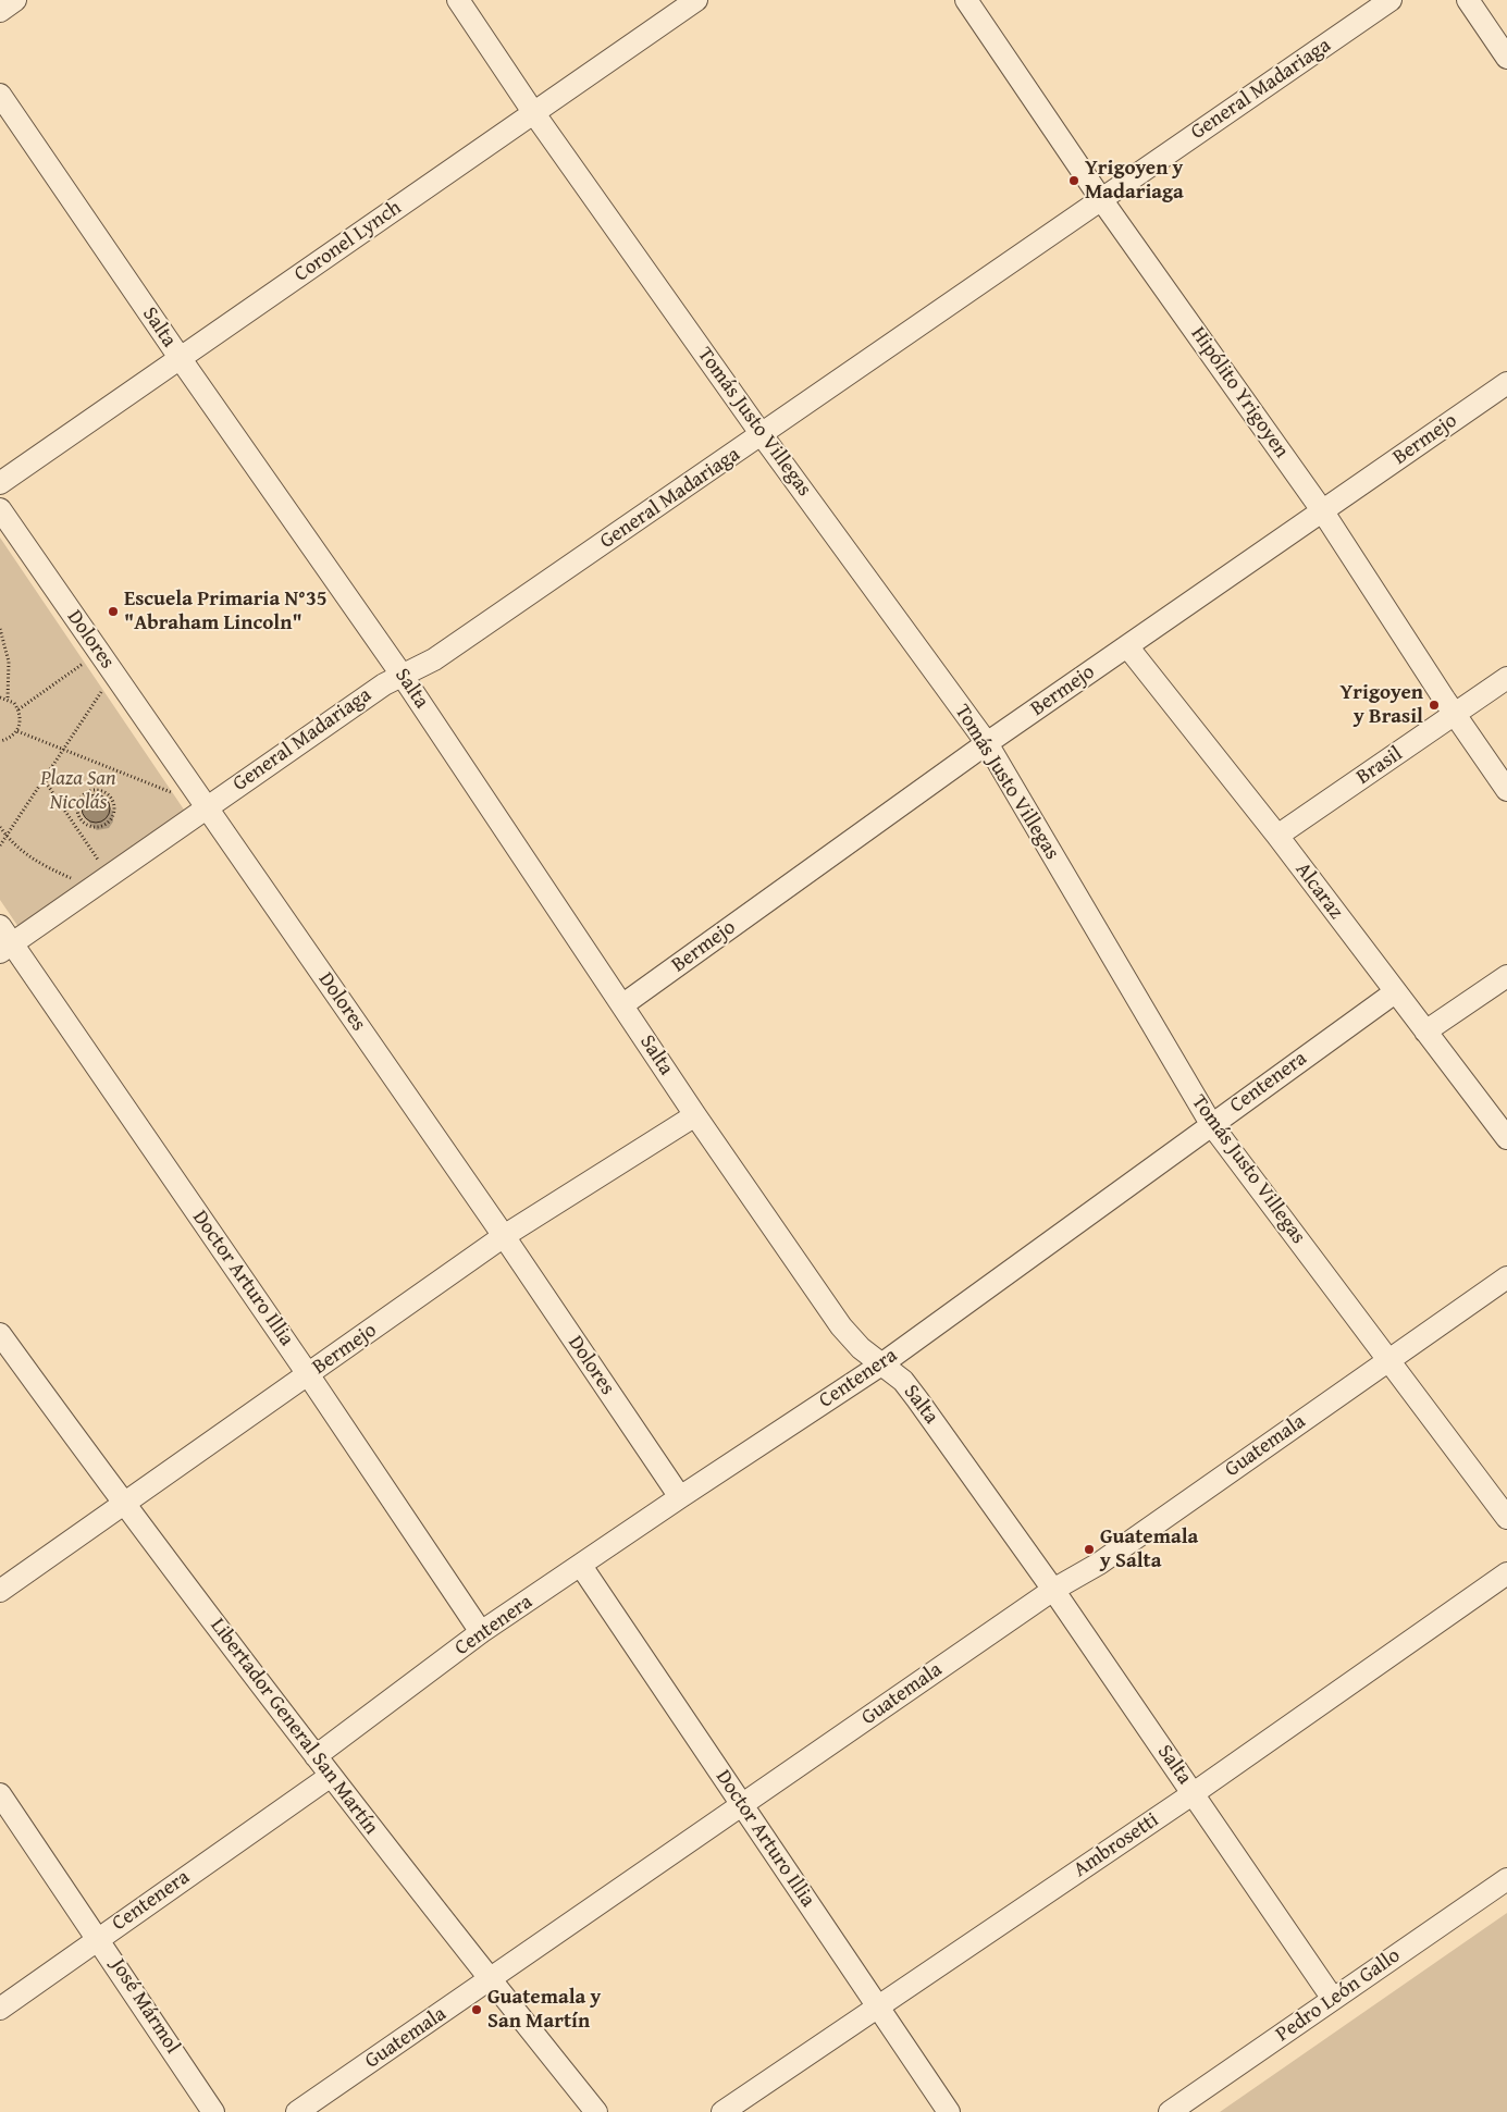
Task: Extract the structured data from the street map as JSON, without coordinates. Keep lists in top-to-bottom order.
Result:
{
  "streets": {
    "street": [
      "General Madariaga",
      "Coronel Lynch",
      "Salta",
      "Hipólito Yrigoyen",
      "Tomás Justo Villegas",
      "Bermejo",
      "Dolores",
      "Brasil",
      "Alcaraz",
      "Centenera",
      "Doctor Arturo Illia",
      "Guatemala",
      "Libertador General San Martín",
      "Ambrosetti",
      "Pedro León Gallo",
      "José Mármol"
    ]
  },
  "crossings": [
    ["General Madariaga", "Salta"],
    ["General Madariaga", "Hipólito Yrigoyen"],
    ["General Madariaga", "Tomás Justo Villegas"],
    ["General Madariaga", "Dolores"],
    ["General Madariaga", "Doctor Arturo Illia"],
    ["Coronel Lynch", "Salta"],
    ["Coronel Lynch", "Tomás Justo Villegas"],
    ["Salta", "Bermejo"],
    ["Salta", "Centenera"],
    ["Salta", "Guatemala"],
    ["Salta", "Ambrosetti"],
    ["Salta", "Pedro León Gallo"],
    ["Hipólito Yrigoyen", "Bermejo"],
    ["Hipólito Yrigoyen", "Brasil"],
    ["Tomás Justo Villegas", "Bermejo"],
    ["Tomás Justo Villegas", "Centenera"],
    ["Tomás Justo Villegas", "Guatemala"],
    ["Bermejo", "Dolores"],
    ["Bermejo", "Alcaraz"],
    ["Bermejo", "Doctor Arturo Illia"],
    ["Bermejo", "Libertador General San Martín"],
    ["Dolores", "Centenera"],
    ["Brasil", "Alcaraz"],
    ["Alcaraz", "Centenera"],
    ["Centenera", "Doctor Arturo Illia"],
    ["Centenera", "Libertador General San Martín"],
    ["Centenera", "José Mármol"],
    ["Doctor Arturo Illia", "Guatemala"],
    ["Doctor Arturo Illia", "Ambrosetti"],
    ["Guatemala", "Libertador General San Martín"]
  ],
  "parks": ["Plaza San Nicolás"],
  "places": [
    "Yrigoyen y Madariaga",
    "Escuela Primaria N°35 \"Abraham Lincoln\"",
    "Yrigoyen y Brasil",
    "Guatemala y Salta",
    "Guatemala y San Martín"
  ]
}
